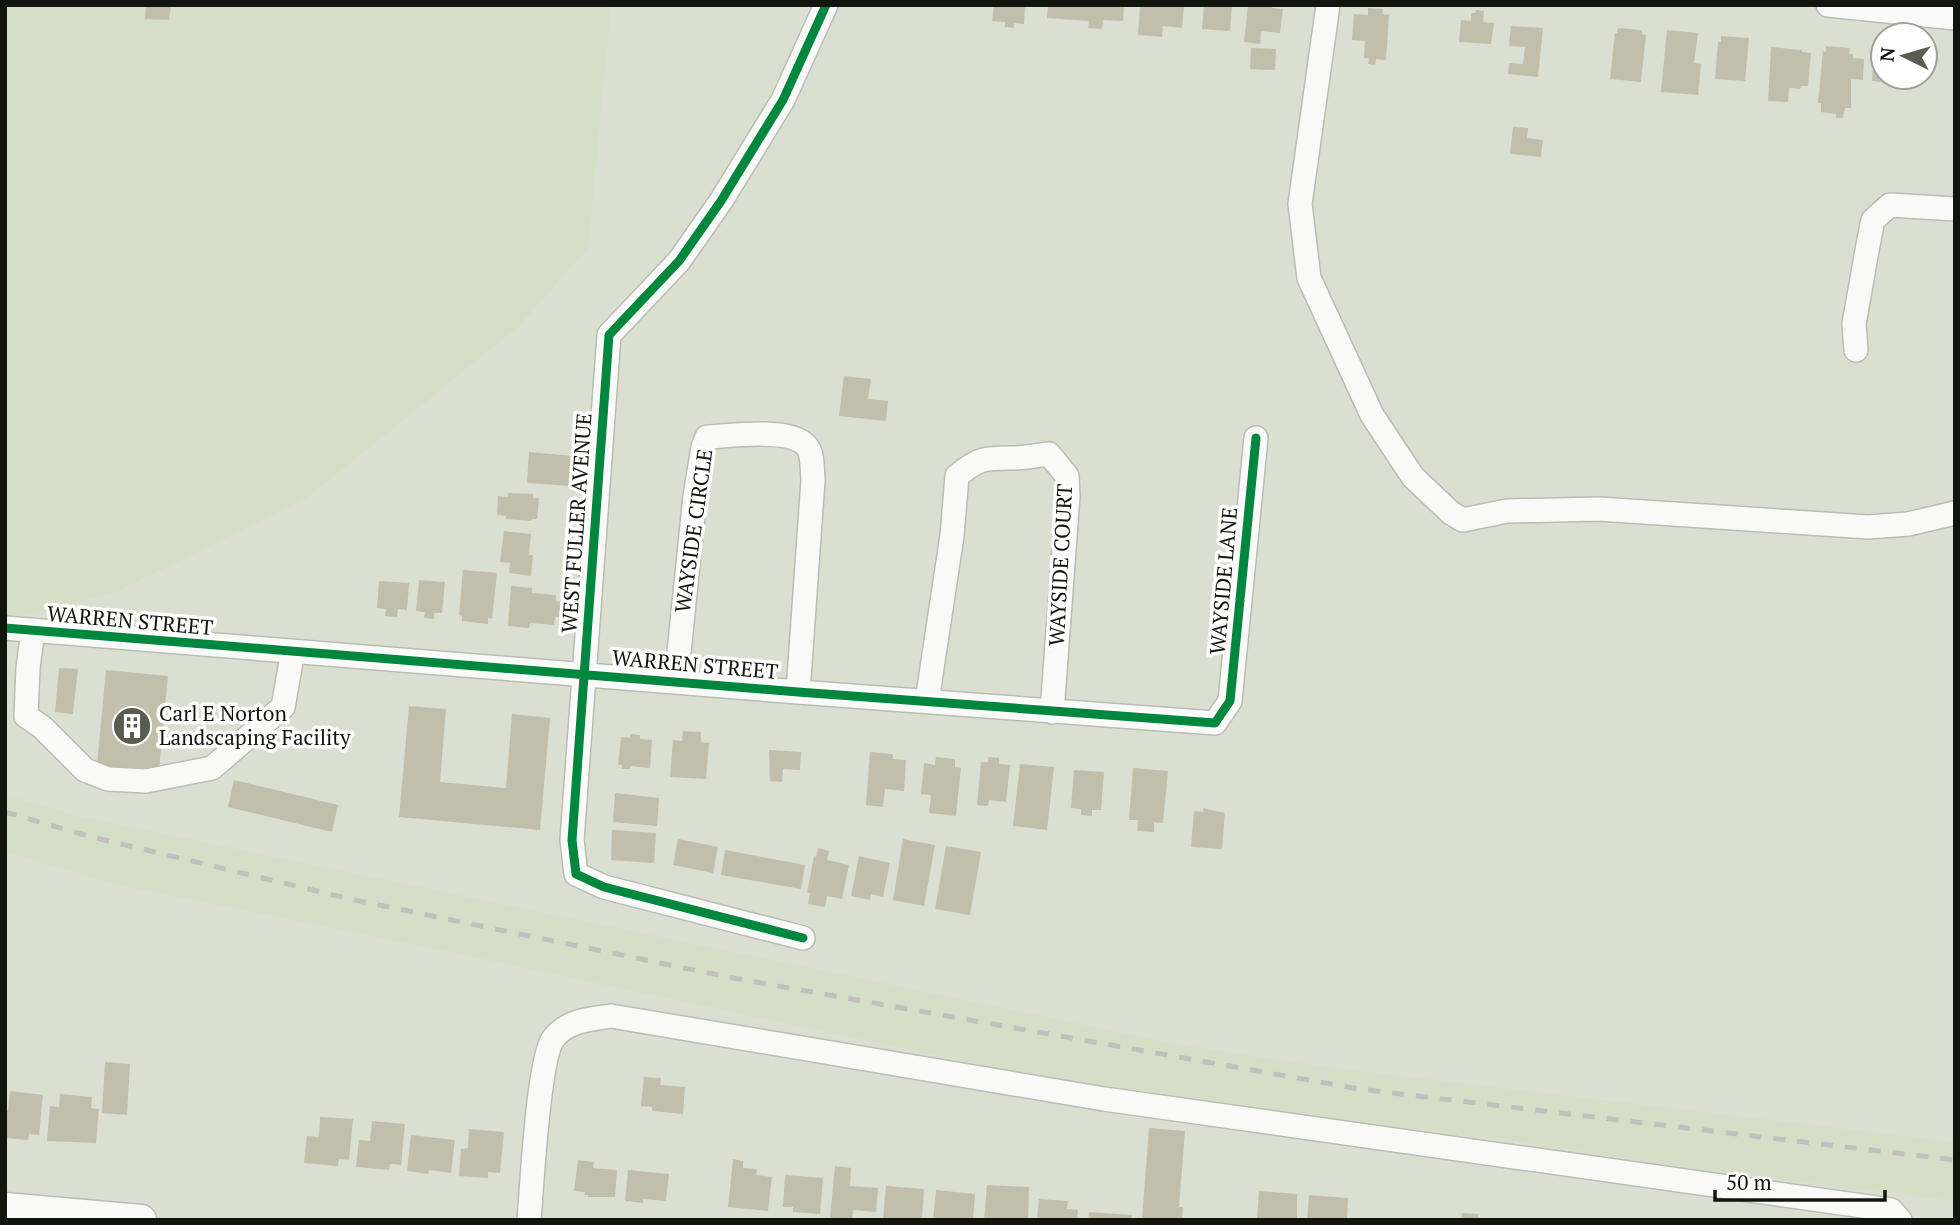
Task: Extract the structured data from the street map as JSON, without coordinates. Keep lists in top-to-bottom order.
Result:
{
  "streets": {
    "street": [
      "WEST FULLER AVENUE",
      "WAYSIDE CIRCLE",
      "WAYSIDE COURT",
      "WAYSIDE LANE",
      "WARREN STREET"
    ]
  },
  "crossings": [
    ["WEST FULLER AVENUE", "WARREN STREET"],
    ["WAYSIDE CIRCLE", "WARREN STREET"],
    ["WAYSIDE COURT", "WARREN STREET"],
    ["WAYSIDE LANE", "WARREN STREET"]
  ],
  "places": {
    "building": ["Carl E Norton Landscaping Facility"]
  },
  "scale_bar": "50 m",
  "north": "left"
}
